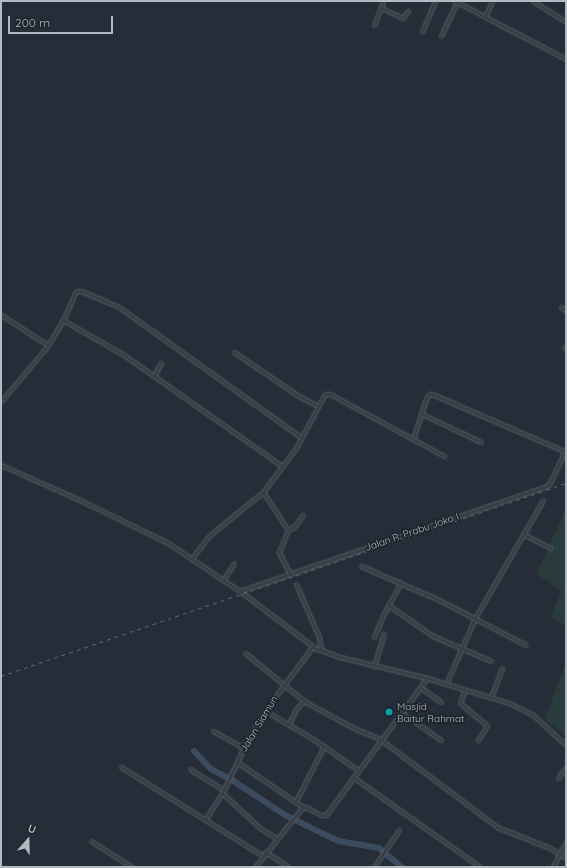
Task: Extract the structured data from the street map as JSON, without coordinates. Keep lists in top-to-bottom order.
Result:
{
  "streets": {
    "street": ["Jalan R. Prabu Joko I", "Jalan Siamun"]
  },
  "places": ["Masjid Baitur Rahmat"],
  "scale_bar": "200 m",
  "north": "top"
}
